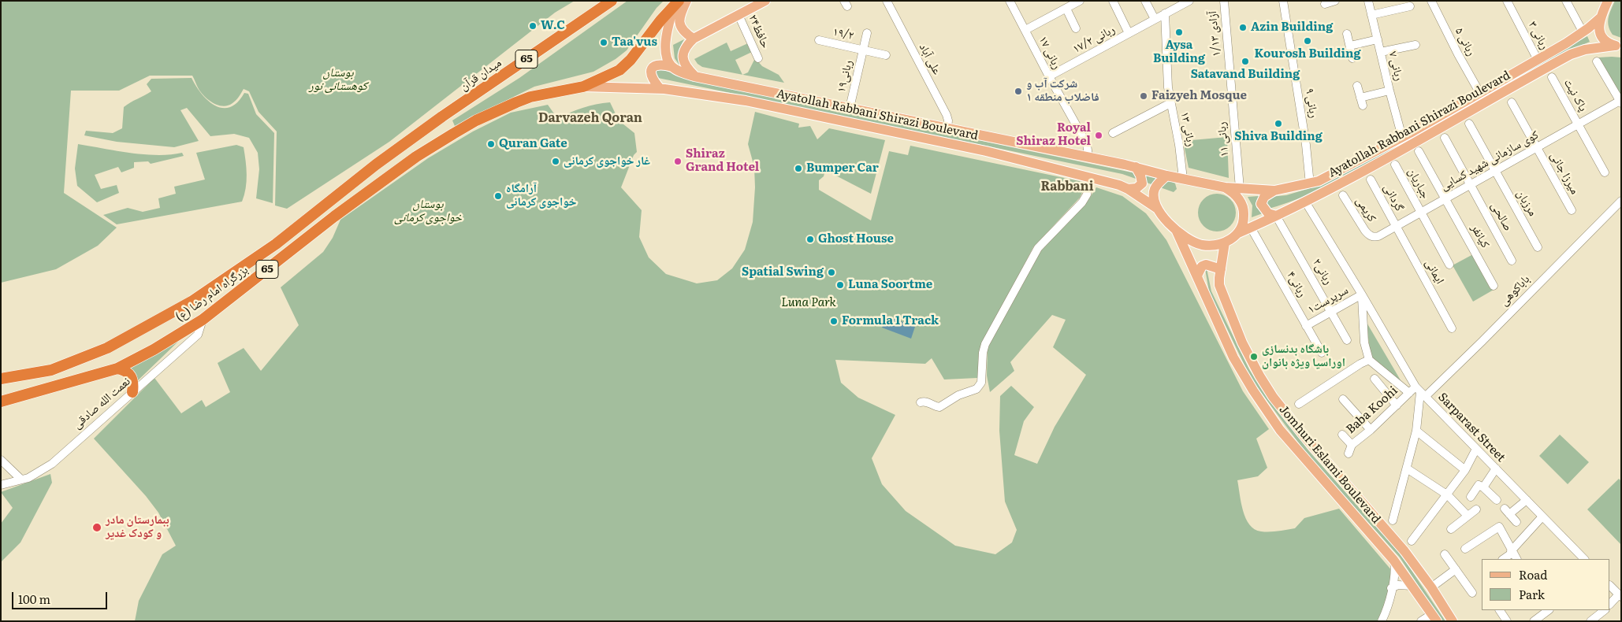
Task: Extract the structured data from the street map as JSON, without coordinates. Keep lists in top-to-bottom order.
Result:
{
  "streets": {
    "highway": ["65", "میدان قرآن", "بزرگراه امام رضا (ع)"],
    "main road": ["Ayatollah Rabbani Shirazi Boulevard", "Jomhuri Eslami Boulevard"],
    "street": [
      "حافظ۲۴",
      "۱۹/۲",
      "آزادی ۱/۱۳",
      "ربانی ۳",
      "ربانی ۱۷/۲",
      "ربانی ۵",
      "ربانی ۱۷",
      "علی آباد",
      "ربانی ۷",
      "ربانی۱۹",
      "پاک نیت",
      "ربانی ۹",
      "ربانی ۱۳",
      "ربانی ۱۱",
      "کوی سازمانی شهید کسایی",
      "میرزا جانی",
      "جباریان",
      "گردانی",
      "مرزبان",
      "کریمی",
      "صالحی",
      "کیانفر",
      "ربانی۲",
      "ایمانی",
      "ربانی۴",
      "باباکوهی",
      "سرپرست۱",
      "نعمت الله صادقی",
      "Baba Koohi",
      "Sarparast Street"
    ]
  },
  "crossings": [
    ["۱۹/۲", "ربانی۱۹"],
    ["آزادی ۱/۱۳", "ربانی ۱۱"],
    ["ربانی ۳", "Ayatollah Rabbani Shirazi Boulevard"],
    ["ربانی ۱۷/۲", "ربانی ۱۷"],
    ["ربانی ۱۷/۲", "ربانی ۱۳"],
    ["ربانی ۵", "Ayatollah Rabbani Shirazi Boulevard"],
    ["ربانی ۱۷", "Ayatollah Rabbani Shirazi Boulevard"],
    ["65", "Ayatollah Rabbani Shirazi Boulevard"],
    ["65", "بزرگراه امام رضا (ع)"],
    ["علی آباد", "Ayatollah Rabbani Shirazi Boulevard"],
    ["ربانی ۷", "Ayatollah Rabbani Shirazi Boulevard"],
    ["میدان قرآن", "بزرگراه امام رضا (ع)"],
    ["ربانی۱۹", "Ayatollah Rabbani Shirazi Boulevard"],
    ["پاک نیت", "کوی سازمانی شهید کسایی"],
    ["ربانی ۹", "Ayatollah Rabbani Shirazi Boulevard"],
    ["Ayatollah Rabbani Shirazi Boulevard", "ربانی ۱۳"],
    ["Ayatollah Rabbani Shirazi Boulevard", "ربانی ۱۱"],
    ["Ayatollah Rabbani Shirazi Boulevard", "ربانی۲"],
    ["Ayatollah Rabbani Shirazi Boulevard", "ربانی۴"],
    ["Ayatollah Rabbani Shirazi Boulevard", "بزرگراه امام رضا (ع)"],
    ["Ayatollah Rabbani Shirazi Boulevard", "Sarparast Street"],
    ["Ayatollah Rabbani Shirazi Boulevard", "Jomhuri Eslami Boulevard"],
    ["ربانی ۱۳", "Jomhuri Eslami Boulevard"],
    ["کوی سازمانی شهید کسایی", "میرزا جانی"],
    ["کوی سازمانی شهید کسایی", "جباریان"],
    ["کوی سازمانی شهید کسایی", "گردانی"],
    ["کوی سازمانی شهید کسایی", "مرزبان"],
    ["کوی سازمانی شهید کسایی", "کریمی"],
    ["کوی سازمانی شهید کسایی", "صالحی"],
    ["کوی سازمانی شهید کسایی", "کیانفر"],
    ["کوی سازمانی شهید کسایی", "ایمانی"],
    ["گردانی", "ایمانی"],
    ["ربانی۲", "سرپرست۱"],
    ["ربانی۴", "سرپرست۱"],
    ["باباکوهی", "Baba Koohi"],
    ["باباکوهی", "Sarparast Street"],
    ["بزرگراه امام رضا (ع)", "نعمت الله صادقی"],
    ["سرپرست۱", "Sarparast Street"],
    ["Baba Koohi", "Sarparast Street"]
  ],
  "districts": ["Darvazeh Qoran", "Rabbani"],
  "parks": ["بوستان کوهستانی نور", "بوستان خواجوی کرمانی", "Luna Park"],
  "places": [
    "W.C",
    "Azin Building",
    "Aysa Building",
    "Kourosh Building",
    "Taa'vus",
    "Satavand Building",
    "شرکت آب و فاضلاب منطقه ۱",
    "Faizyeh Mosque",
    "Shiva Building",
    "Royal Shiraz Hotel",
    "Quran Gate",
    "غار خواجوی کرمانی",
    "Shiraz Grand Hotel",
    "Bumper Car",
    "آرامگاه خواجوی کرمانی",
    "Ghost House",
    "Spatial Swing",
    "Luna Soortme",
    "Formula 1 Track",
    "باشگاه بدنسازی اوراسیا ویژه بانوان",
    "ببمارستان مادر و کودک غدیر"
  ],
  "legend": ["Road", "Park"],
  "scale_bar": "100 m"
}
